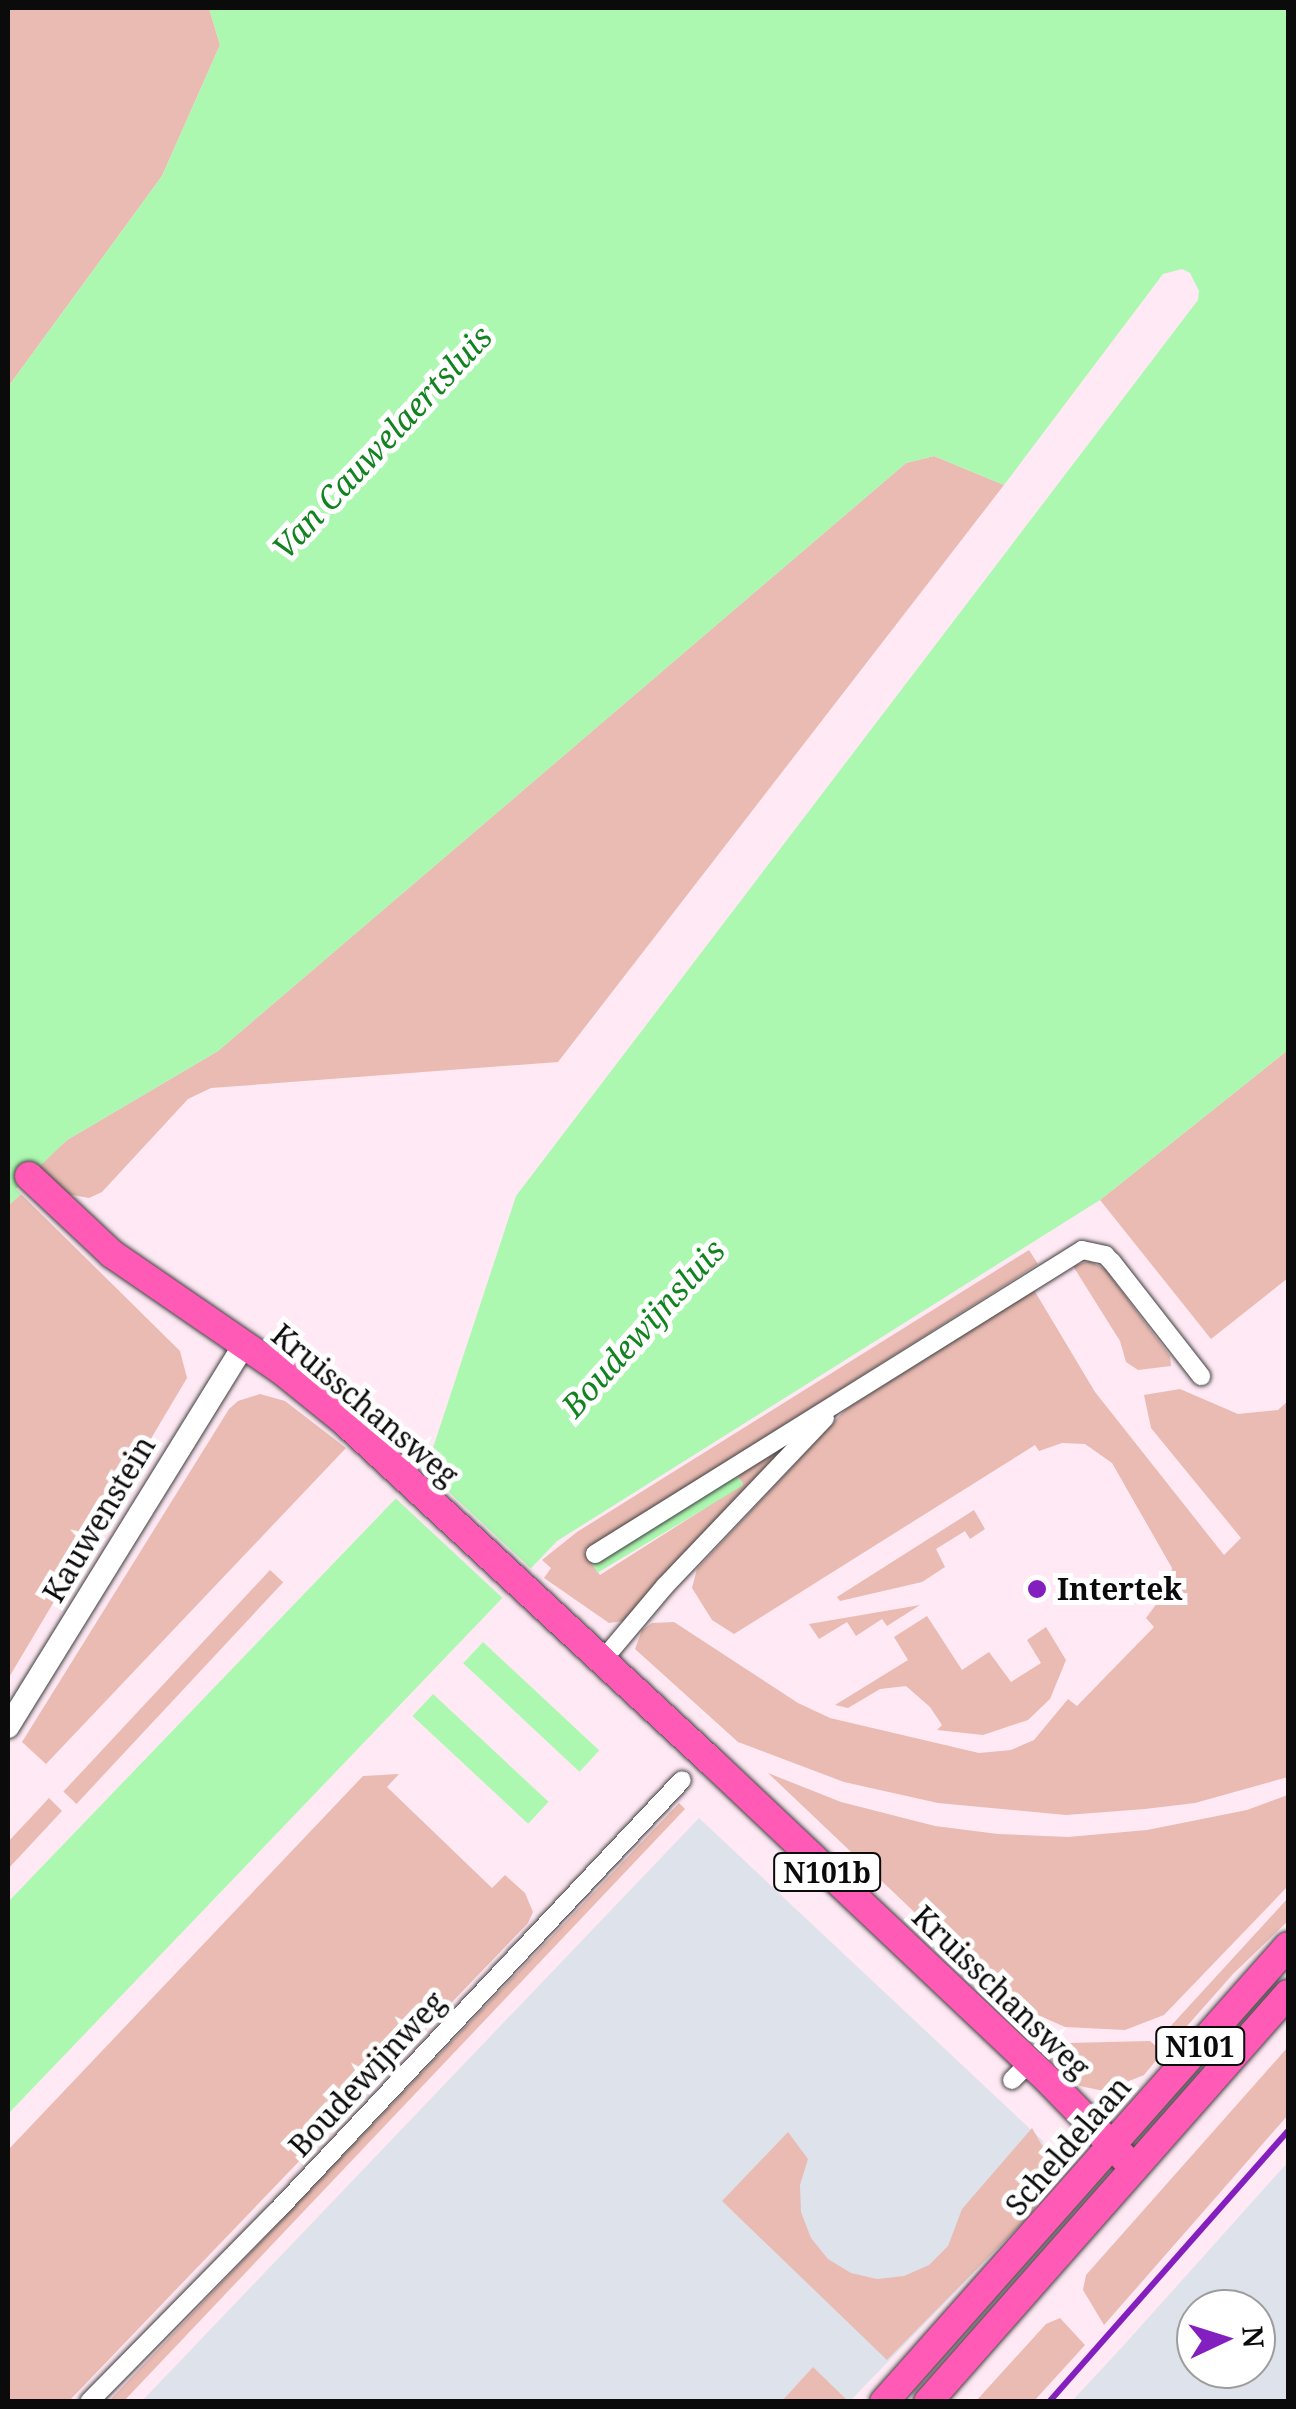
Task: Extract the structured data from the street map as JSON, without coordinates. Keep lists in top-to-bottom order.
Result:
{
  "streets": {
    "main road": [
      "Kruisschansweg",
      "N101b",
      "N101",
      "Scheldelaan"
    ],
    "street": ["Kauwenstein", "Boudewijnweg"]
  },
  "crossings": [
    ["Kruisschansweg", "Kauwenstein"],
    ["Kruisschansweg", "N101"],
    ["Kruisschansweg", "Scheldelaan"],
    ["N101", "Scheldelaan"]
  ],
  "water": ["Van Cauwelaertsluis", "Boudewijnsluis"],
  "places": ["Intertek"],
  "north": "right"
}
